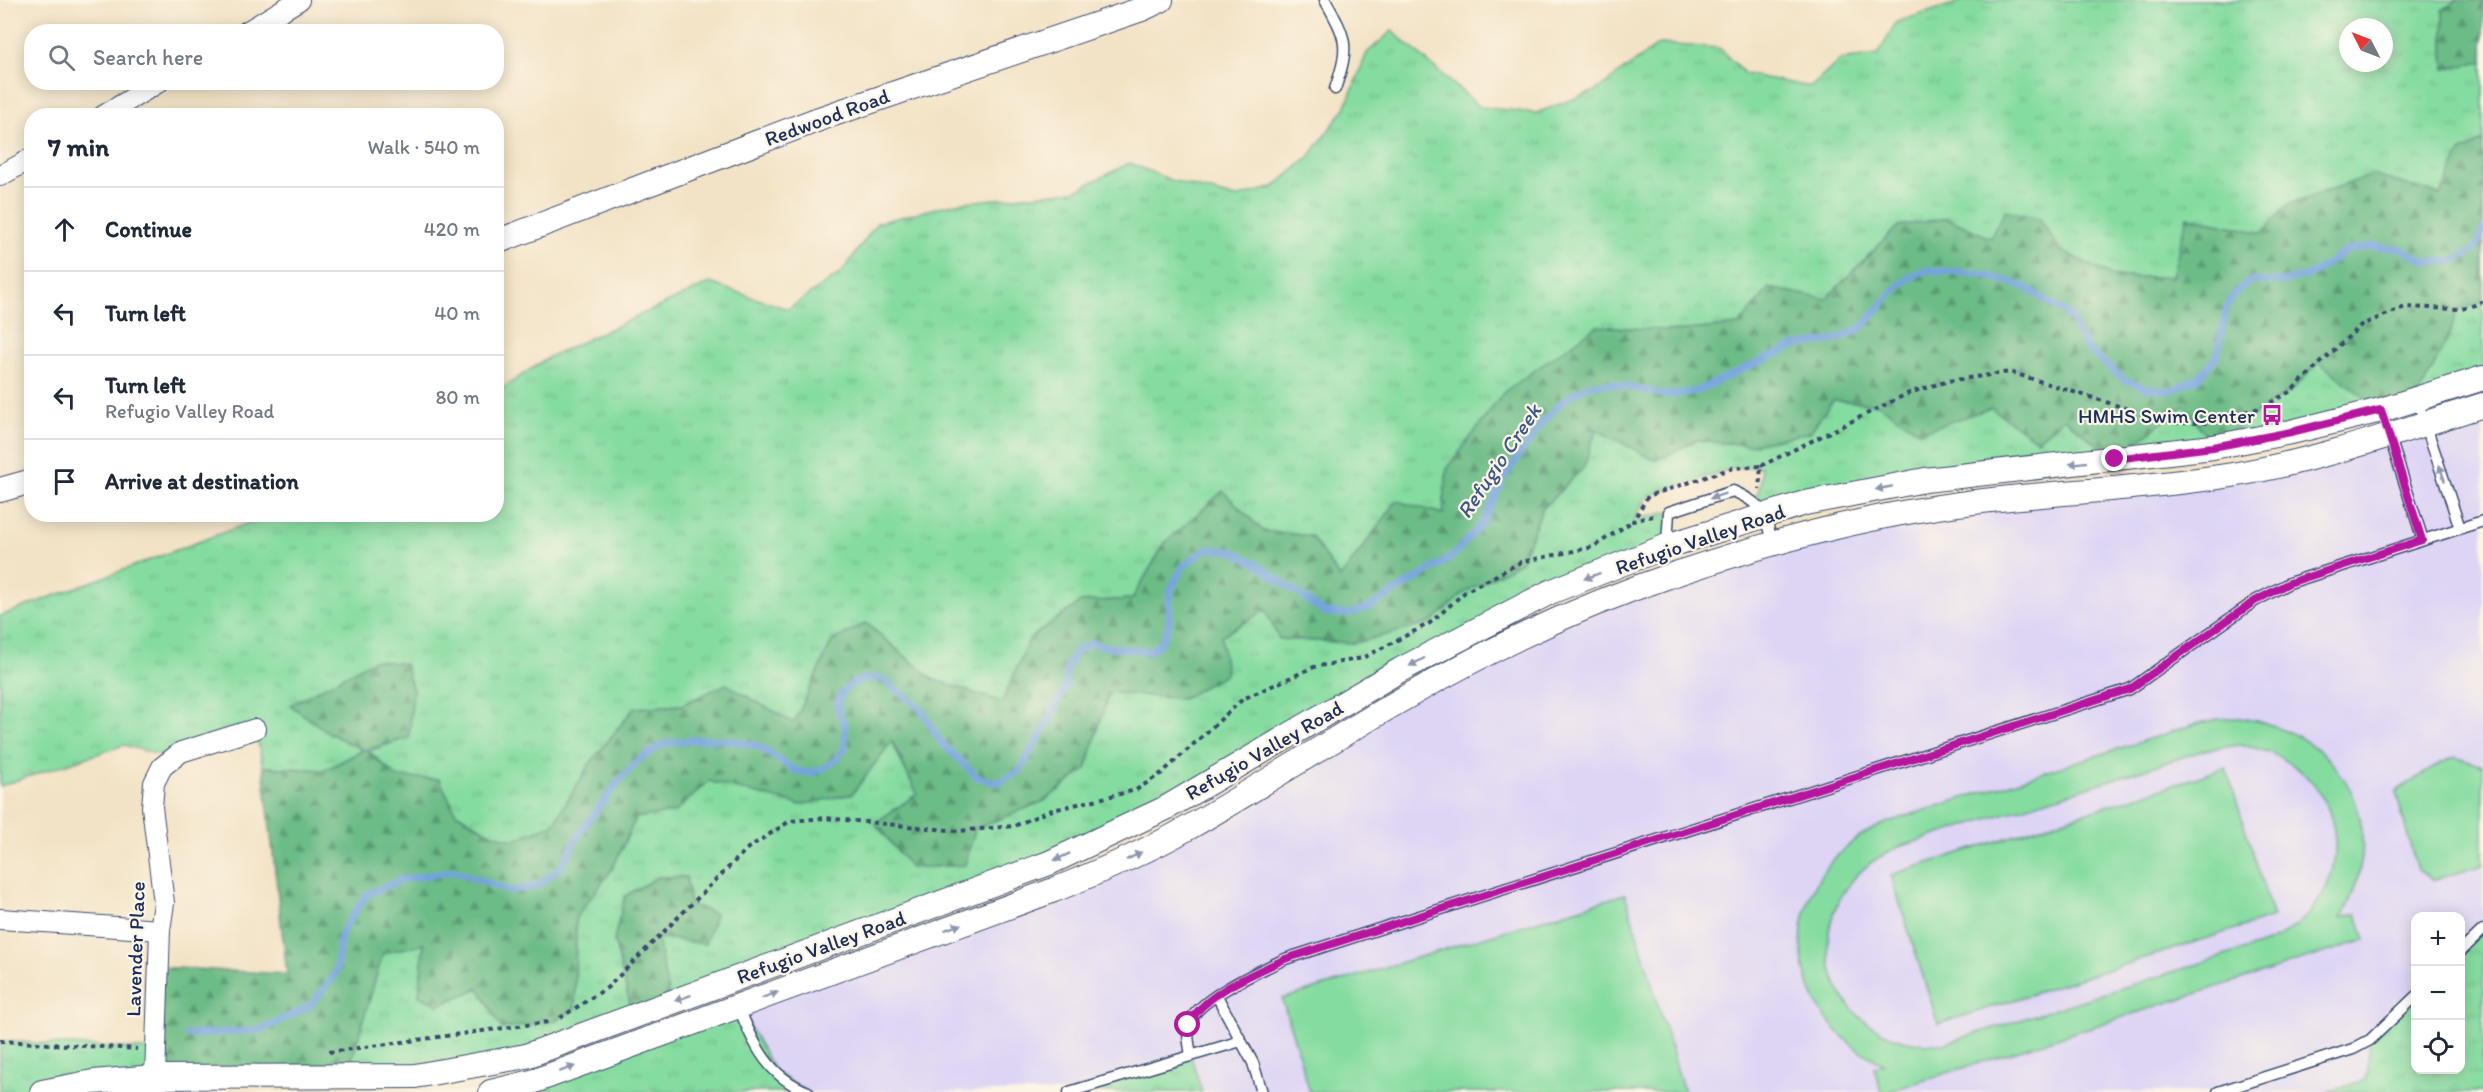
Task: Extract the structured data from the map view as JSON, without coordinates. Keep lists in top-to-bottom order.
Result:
{
  "streets": {
    "street": ["Redwood Road", "Refugio Valley Road", "Lavender Place"]
  },
  "crossings": [
    ["Refugio Valley Road", "Lavender Place"]
  ],
  "water": ["Refugio Creek"],
  "places": {
    "bus stop": ["HMHS Swim Center"]
  },
  "north": "top left",
  "page": {
    "search": "Search here",
    "heading": ["7 min", "Walk · 540 m"],
    "list": [
      ["Continue", "420 m"],
      ["Turn left", "40 m"],
      ["Turn left", "Refugio Valley Road", "80 m"],
      "Arrive at destination"
    ],
    "map_buttons": ["+", "−"]
  }
}
